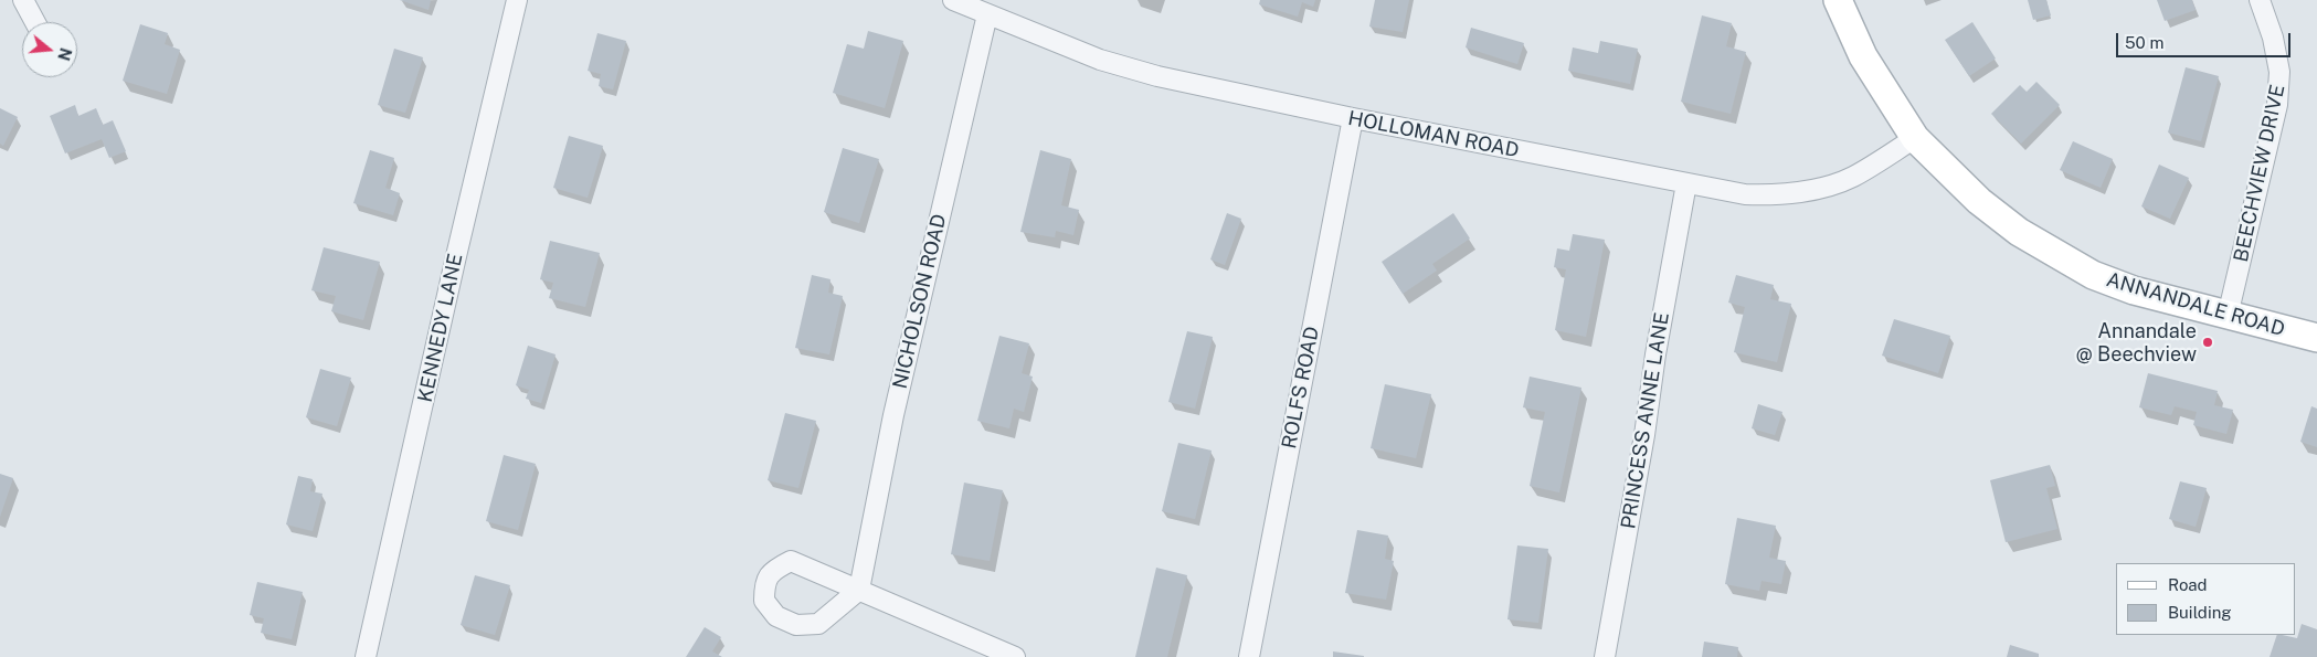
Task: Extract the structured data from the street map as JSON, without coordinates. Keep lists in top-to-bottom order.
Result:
{
  "streets": {
    "main road": ["ANNANDALE ROAD"],
    "street": [
      "HOLLOMAN ROAD",
      "BEECHVIEW DRIVE",
      "NICHOLSON ROAD",
      "KENNEDY LANE",
      "ROLFS ROAD",
      "PRINCESS ANNE LANE"
    ]
  },
  "crossings": [
    ["HOLLOMAN ROAD", "NICHOLSON ROAD"],
    ["HOLLOMAN ROAD", "ANNANDALE ROAD"],
    ["HOLLOMAN ROAD", "ROLFS ROAD"],
    ["HOLLOMAN ROAD", "PRINCESS ANNE LANE"],
    ["BEECHVIEW DRIVE", "ANNANDALE ROAD"]
  ],
  "places": ["Annandale @ Beechview"],
  "legend": ["Road", "Building"],
  "scale_bar": "50 m",
  "north": "right"
}
